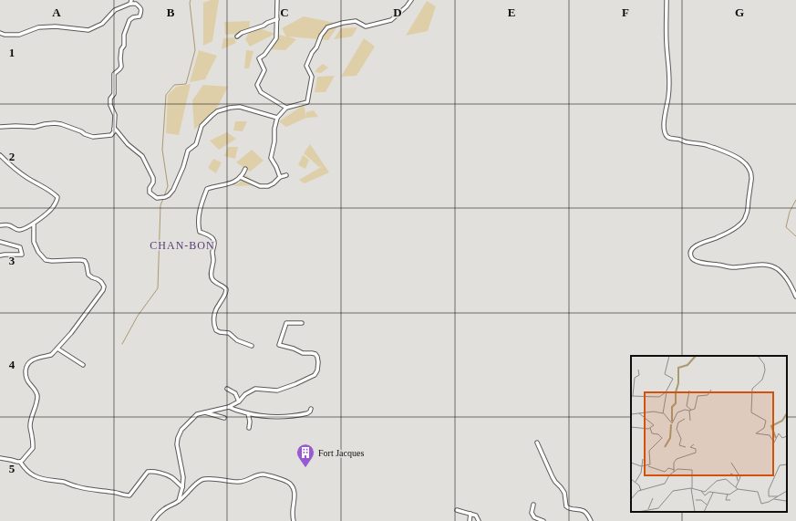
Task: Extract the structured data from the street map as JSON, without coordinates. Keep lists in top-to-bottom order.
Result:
{
  "districts": ["CHAN-BON"],
  "places": {
    "building": ["Fort Jacques"]
  },
  "grid": {
    "columns": [
      "A",
      "B",
      "C",
      "D",
      "E",
      "F",
      "G"
    ],
    "rows": [
      "1",
      "2",
      "3",
      "4",
      "5"
    ]
  }
}
